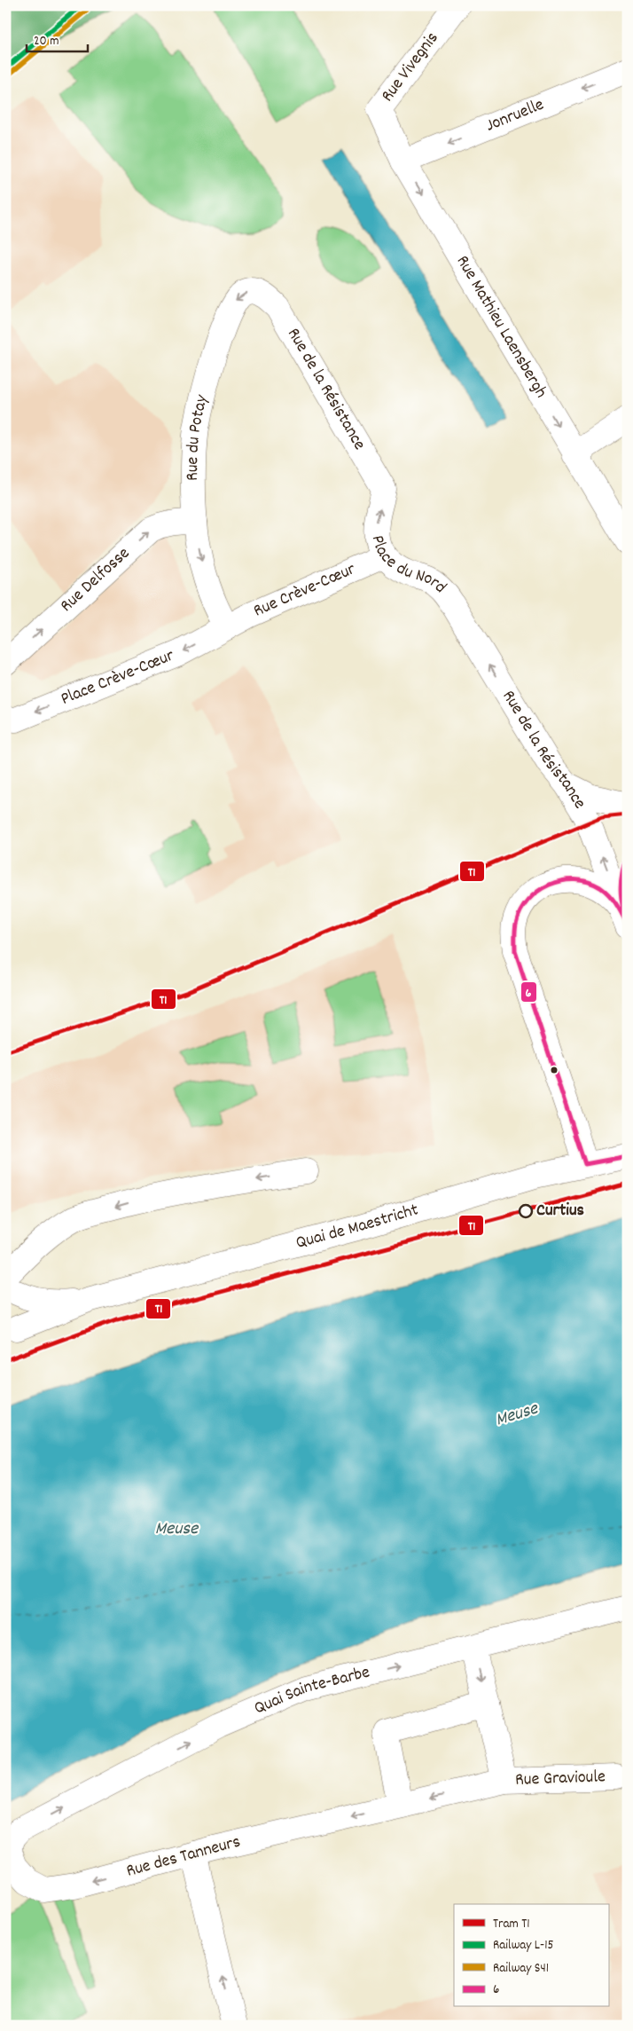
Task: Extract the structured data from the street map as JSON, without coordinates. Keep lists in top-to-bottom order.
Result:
{
  "streets": {
    "street": [
      "Rue Vivegnis",
      "Jonruelle",
      "Rue Mathieu Laensbergh",
      "Rue de la Résistance",
      "Rue du Potay",
      "Place du Nord",
      "Rue Delfosse",
      "Rue Crève-Cœur",
      "Place Crève-Cœur",
      "Quai de Maestricht",
      "Quai Sainte-Barbe",
      "Rue Gravioule",
      "Rue des Tanneurs"
    ]
  },
  "crossings": [
    ["Rue Vivegnis", "Rue Mathieu Laensbergh"],
    ["Jonruelle", "Rue Mathieu Laensbergh"],
    ["Rue de la Résistance", "Rue du Potay"],
    ["Rue de la Résistance", "Place du Nord"],
    ["Rue du Potay", "Rue Delfosse"],
    ["Rue du Potay", "Rue Crève-Cœur"],
    ["Rue du Potay", "Place Crève-Cœur"],
    ["Place du Nord", "Rue Crève-Cœur"],
    ["Rue Crève-Cœur", "Place Crève-Cœur"],
    ["Quai Sainte-Barbe", "Rue des Tanneurs"],
    ["Rue Gravioule", "Rue des Tanneurs"]
  ],
  "one_way": [
    "Jonruelle",
    "Rue Mathieu Laensbergh",
    "Rue de la Résistance",
    "Rue du Potay",
    "Place du Nord",
    "Rue Delfosse",
    "Place Crève-Cœur",
    "Quai Sainte-Barbe",
    "Rue Gravioule",
    "Rue des Tanneurs"
  ],
  "water": ["Meuse"],
  "places": ["Curtius"],
  "lines": [
    "rail line L-15",
    "rail line S41",
    "tram line T1",
    "transit line 6"
  ],
  "legend": [
    "Tram T1",
    "Railway L-15",
    "Railway S41",
    "6"
  ],
  "scale_bar": "20 m"
}
